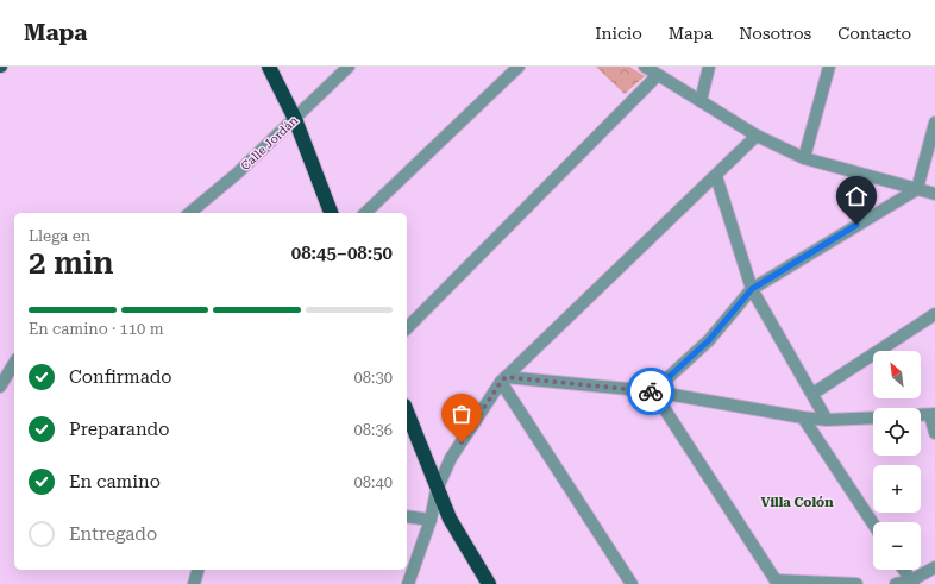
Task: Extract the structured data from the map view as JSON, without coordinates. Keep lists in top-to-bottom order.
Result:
{
  "streets": {
    "street": ["Calle Jordán"]
  },
  "districts": ["Villa Colón"],
  "north": "top left",
  "page": {
    "header": "Mapa",
    "nav": [
      "Inicio",
      "Mapa",
      "Nosotros",
      "Contacto"
    ],
    "heading": ["2 min", "Llega en", "08:45–08:50"],
    "bar": "En camino · 110 m",
    "map_buttons": ["+", "−"],
    "list": [
      ["Confirmado", "08:30"],
      ["Preparando", "08:36"],
      ["En camino", "08:40"],
      "Entregado"
    ]
  }
}
